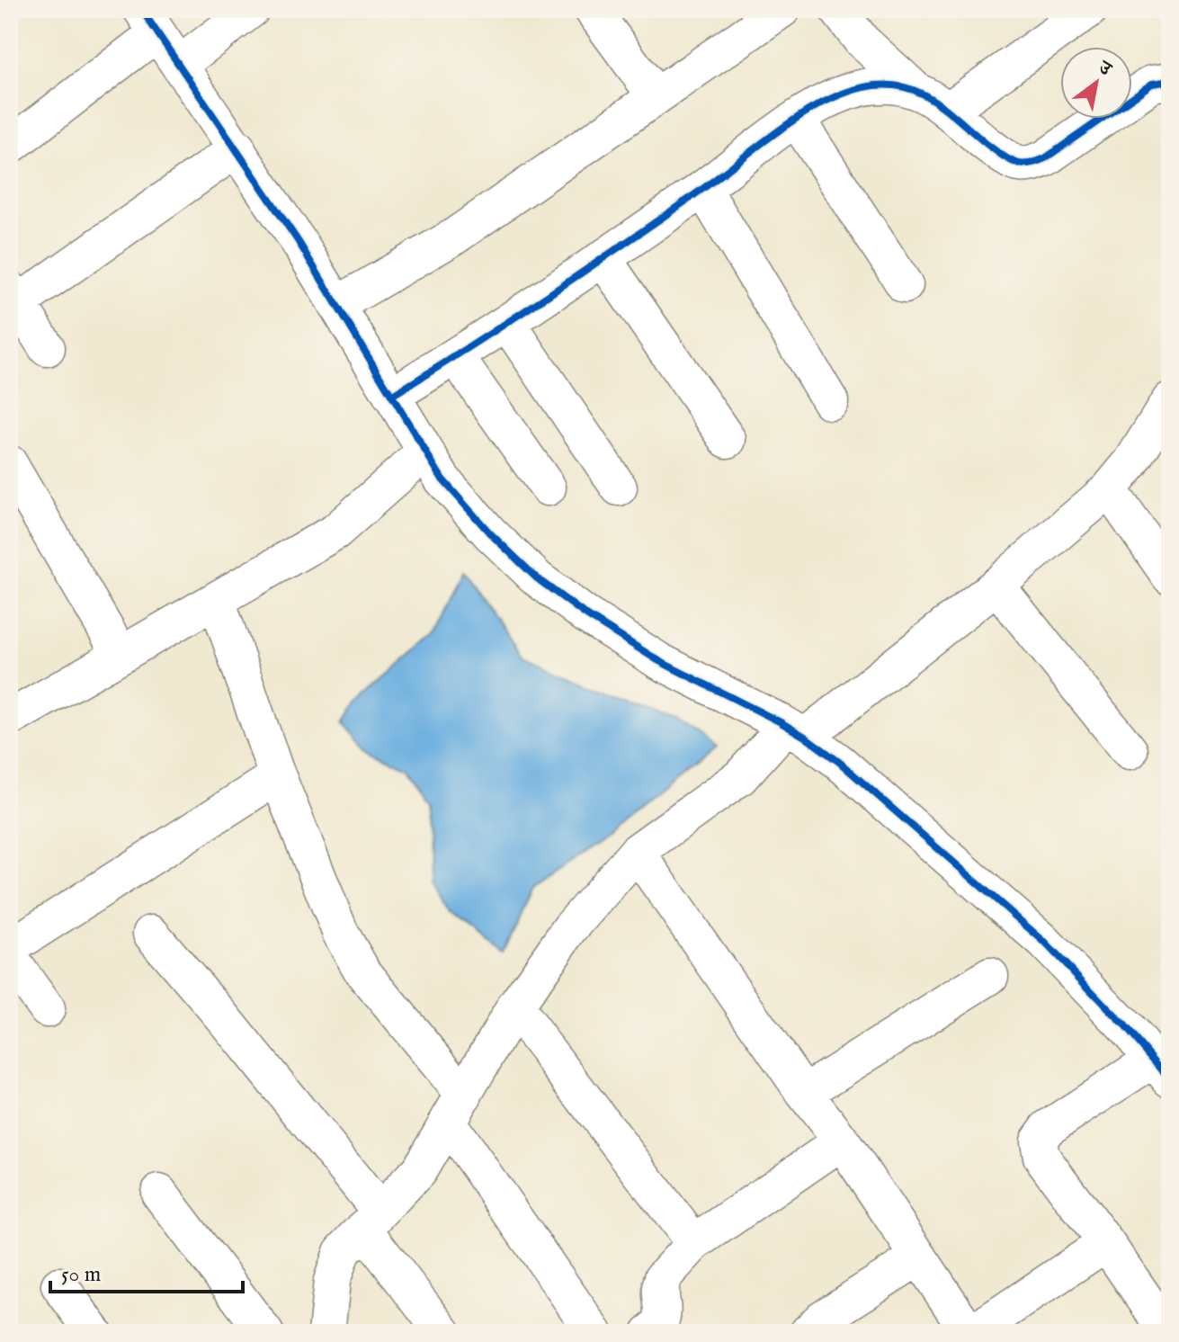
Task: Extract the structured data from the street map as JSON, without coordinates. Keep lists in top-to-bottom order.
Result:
{
  "scale_bar": "50 m",
  "north": "top right"
}
